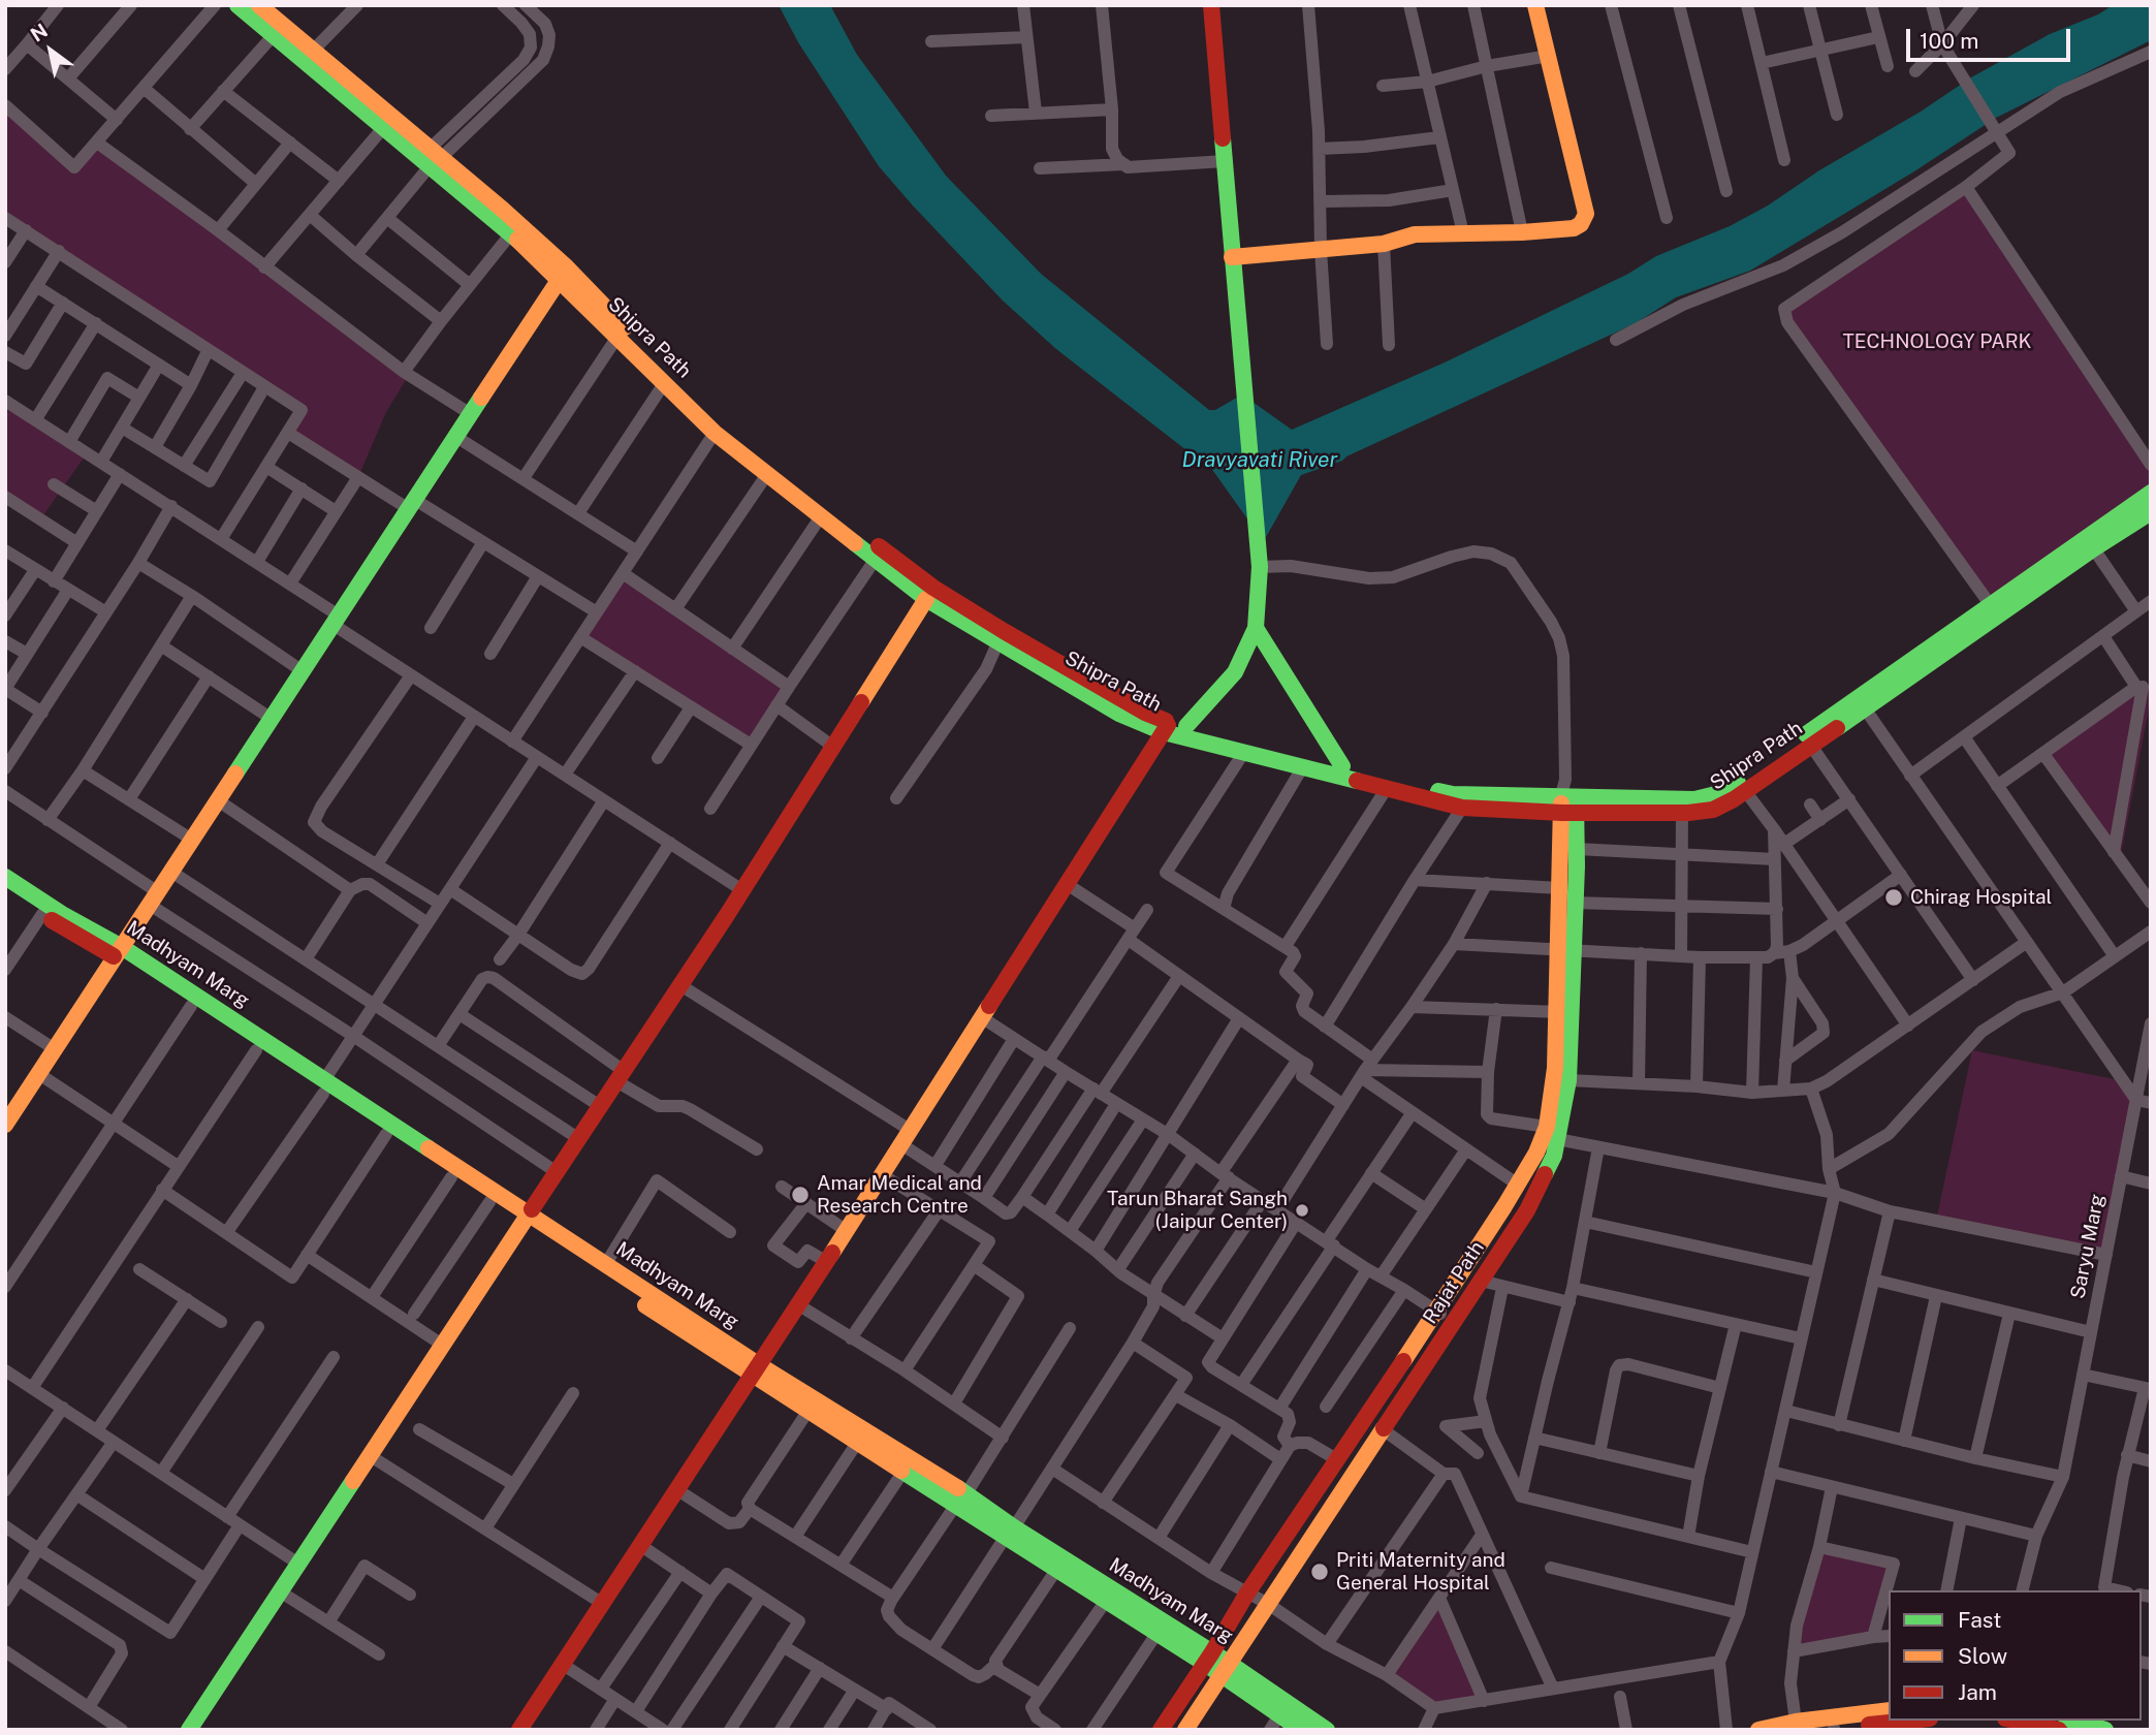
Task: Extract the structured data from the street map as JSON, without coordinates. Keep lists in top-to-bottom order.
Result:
{
  "streets": {
    "street": [
      "Shipra Path",
      "Madhyam Marg",
      "Saryu Marg",
      "Rajat Path"
    ]
  },
  "crossings": [
    ["Shipra Path", "Rajat Path"],
    ["Madhyam Marg", "Rajat Path"]
  ],
  "water": ["Dravyavati River"],
  "parks": ["TECHNOLOGY PARK"],
  "places": [
    "Chirag Hospital",
    "Amar Medical and Research Centre",
    "Tarun Bharat Sangh (Jaipur Center)",
    "Priti Maternity and General Hospital"
  ],
  "legend": ["Fast", "Slow", "Jam"],
  "scale_bar": "100 m",
  "north": "top left"
}
